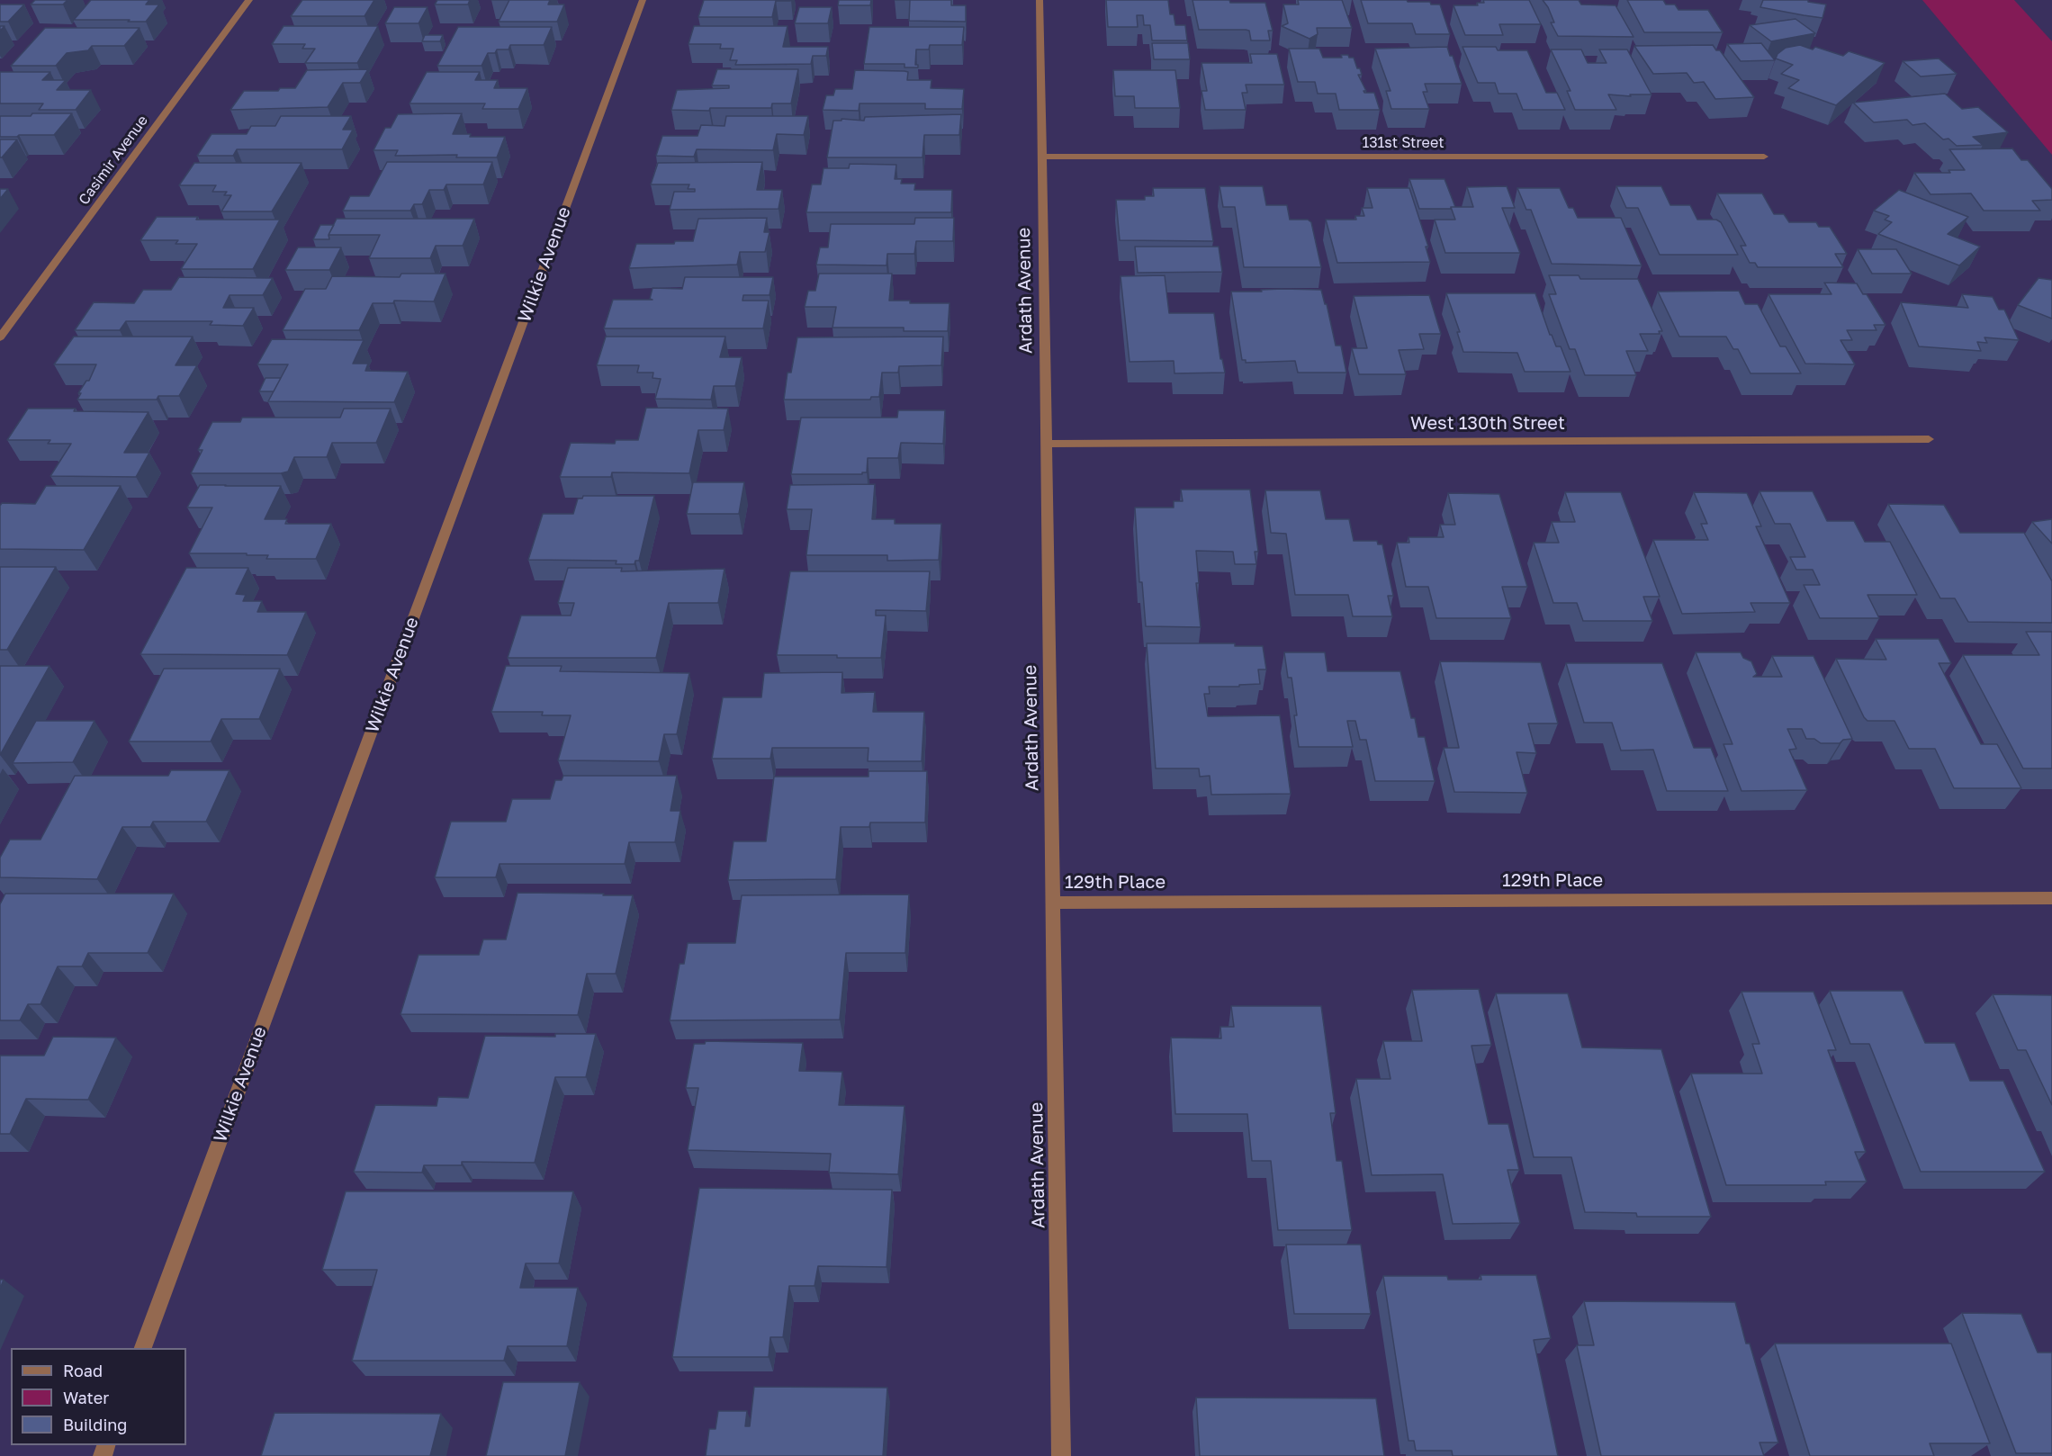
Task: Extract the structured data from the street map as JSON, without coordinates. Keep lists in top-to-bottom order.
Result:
{
  "streets": {
    "street": [
      "131st Street",
      "Casimir Avenue",
      "Wilkie Avenue",
      "Ardath Avenue",
      "West 130th Street",
      "129th Place"
    ]
  },
  "crossings": [
    ["131st Street", "Ardath Avenue"],
    ["Ardath Avenue", "West 130th Street"],
    ["Ardath Avenue", "129th Place"]
  ],
  "legend": ["Road", "Water", "Building"]
}
